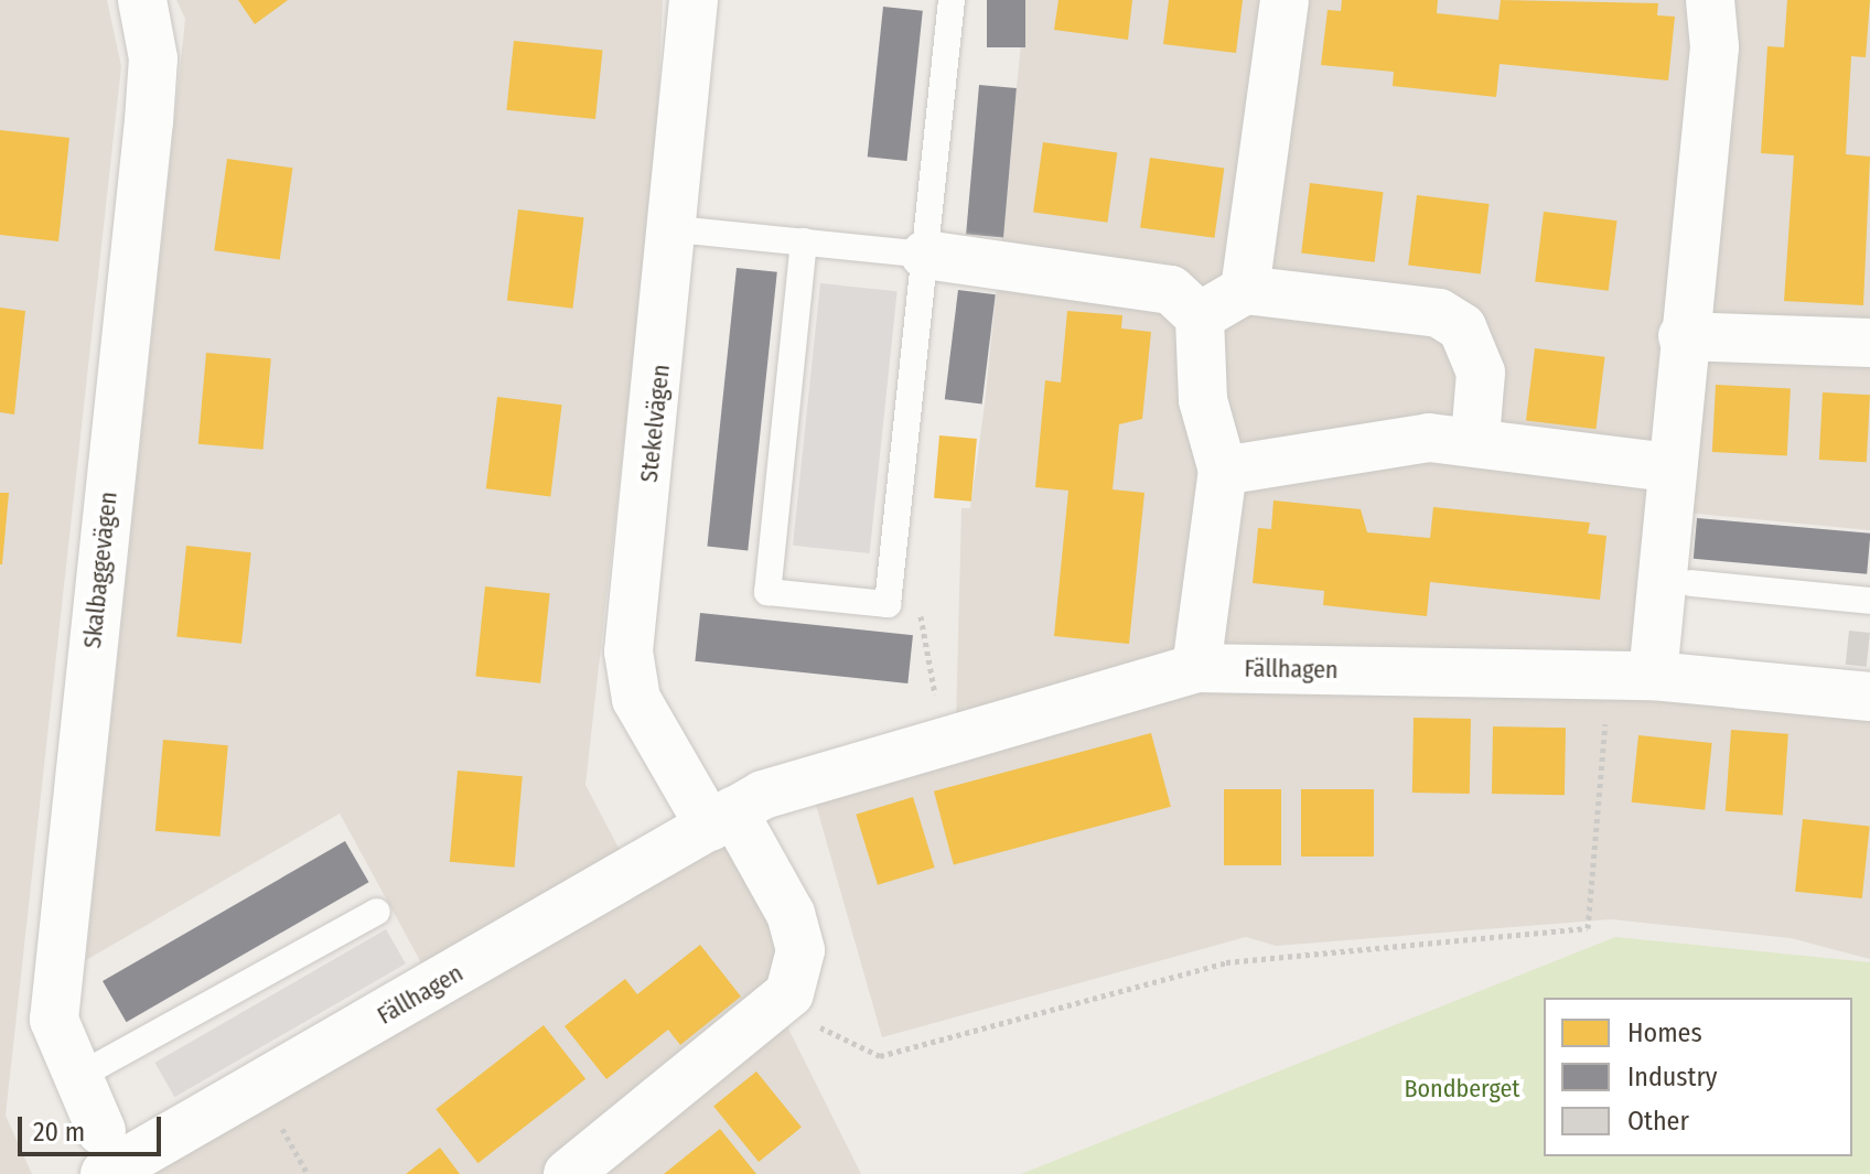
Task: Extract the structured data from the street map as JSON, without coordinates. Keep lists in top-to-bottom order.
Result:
{
  "streets": {
    "street": ["Stekelvägen", "Skalbaggevägen", "Fällhagen"]
  },
  "crossings": [
    ["Stekelvägen", "Fällhagen"],
    ["Skalbaggevägen", "Fällhagen"]
  ],
  "parks": ["Bondberget"],
  "legend": ["Homes", "Industry", "Other"],
  "scale_bar": "20 m"
}
